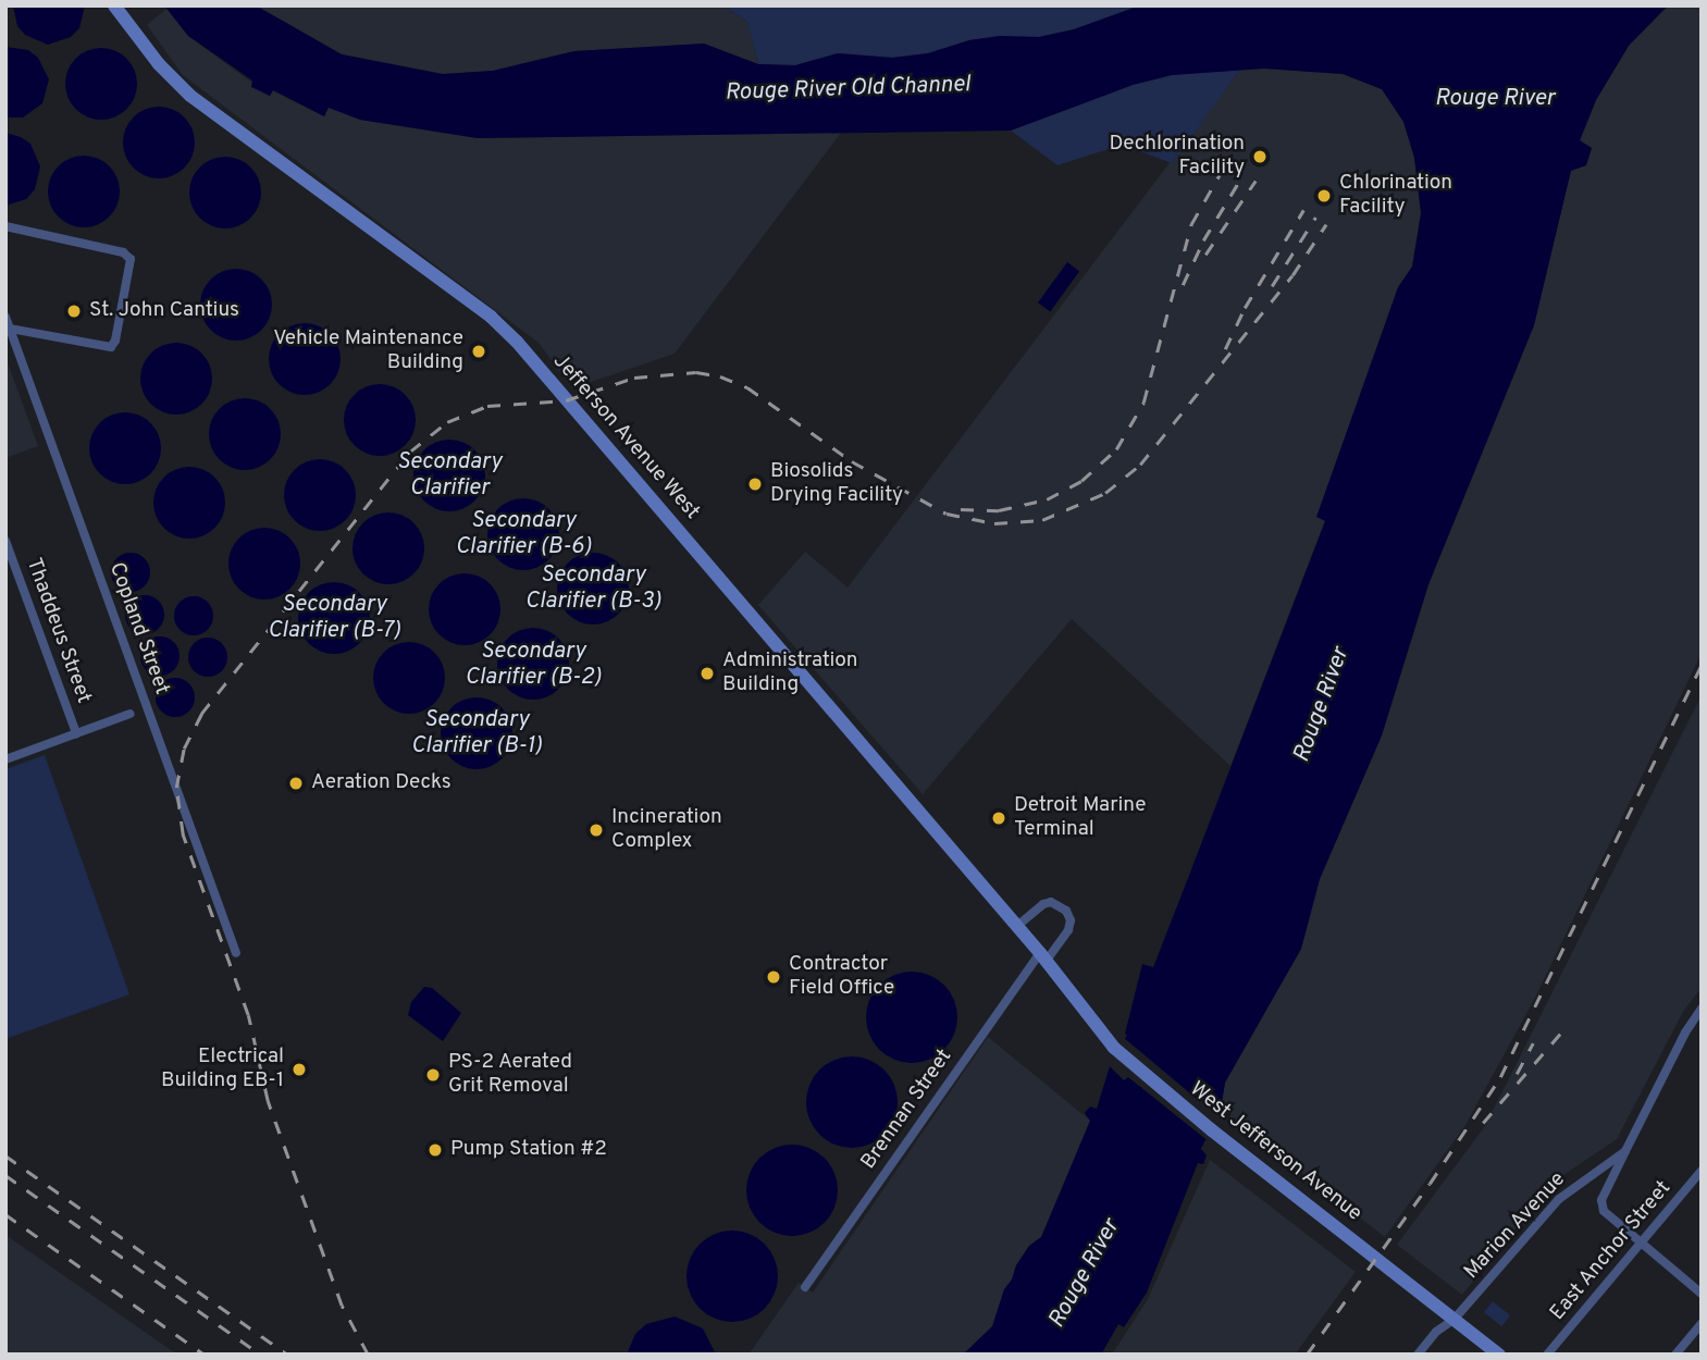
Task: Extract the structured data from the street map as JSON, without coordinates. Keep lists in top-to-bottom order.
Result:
{
  "streets": {
    "main road": ["Jefferson Avenue West", "West Jefferson Avenue"],
    "street": [
      "Copland Street",
      "Thaddeus Street",
      "Brennan Street",
      "Marion Avenue",
      "East Anchor Street"
    ]
  },
  "crossings": [
    ["Jefferson Avenue West", "Brennan Street"],
    ["Jefferson Avenue West", "West Jefferson Avenue"],
    ["Brennan Street", "West Jefferson Avenue"],
    ["West Jefferson Avenue", "Marion Avenue"]
  ],
  "water": [
    "Rouge River Old Channel",
    "Rouge River",
    "Secondary Clarifier",
    "Secondary Clarifier (B-6)",
    "Secondary Clarifier (B-3)",
    "Secondary Clarifier (B-7)",
    "Secondary Clarifier (B-2)",
    "Secondary Clarifier (B-1)"
  ],
  "places": [
    "Dechlorination Facility",
    "Chlorination Facility",
    "St. John Cantius",
    "Vehicle Maintenance Building",
    "Biosolids Drying Facility",
    "Administration Building",
    "Aeration Decks",
    "Detroit Marine Terminal",
    "Incineration Complex",
    "Contractor Field Office",
    "Electrical Building EB-1",
    "PS-2 Aerated Grit Removal",
    "Pump Station #2"
  ]
}
